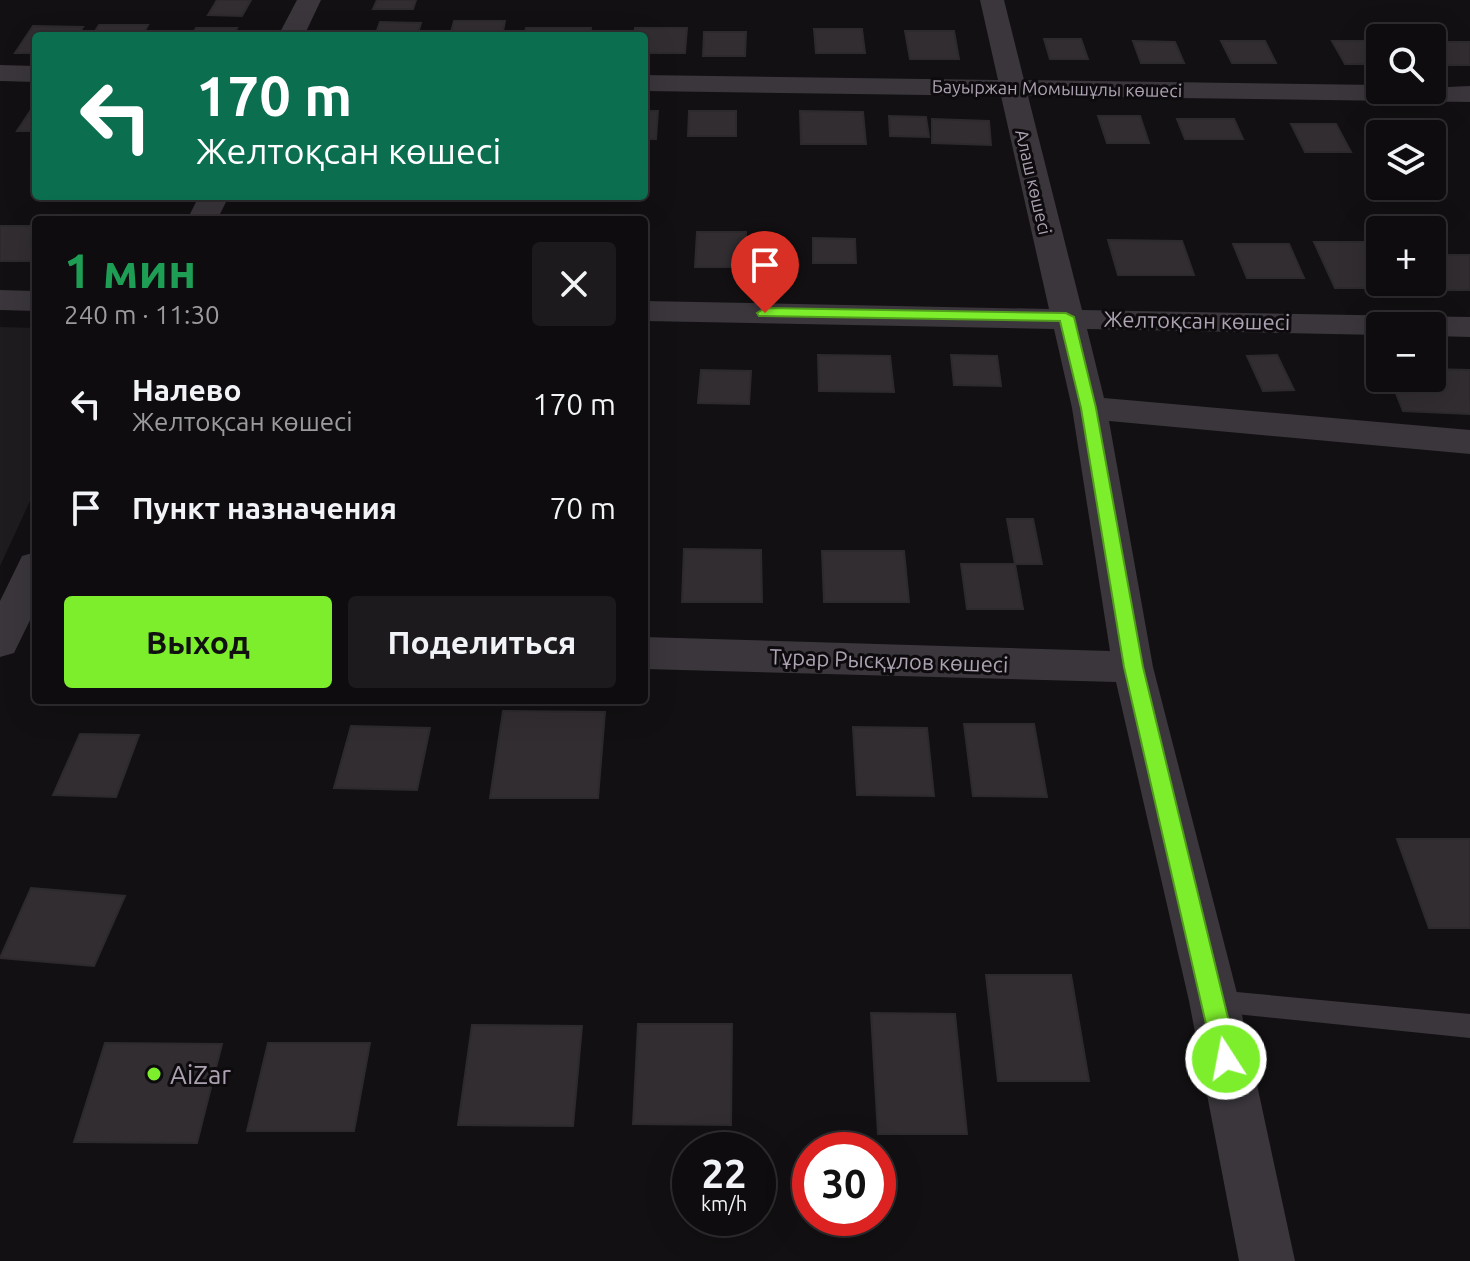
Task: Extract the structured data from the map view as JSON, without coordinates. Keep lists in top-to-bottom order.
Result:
{
  "streets": {
    "street": [
      "Бауыржан Момышұлы көшесі",
      "Алаш көшесі",
      "Желтоқсан көшесі",
      "Тұрар Рысқұлов көшесі"
    ]
  },
  "crossings": [
    ["Бауыржан Момышұлы көшесі", "Алаш көшесі"],
    ["Алаш көшесі", "Желтоқсан көшесі"],
    ["Алаш көшесі", "Тұрар Рысқұлов көшесі"]
  ],
  "places": ["AiZar"],
  "page": {
    "map_buttons": ["+", "−"],
    "turn": ["170 m", "Желтоқсан көшесі"],
    "heading": ["1 мин", "240 m · 11:30"],
    "list": [
      {
        "name": "Налево",
        "note": "Желтоқсан көшесі",
        "value": "170 m"
      },
      {
        "name": "Пункт назначения",
        "value": "70 m"
      }
    ],
    "buttons": ["Выход", "Поделиться"],
    "speed": "22 km/h",
    "limit": "30"
  }
}
